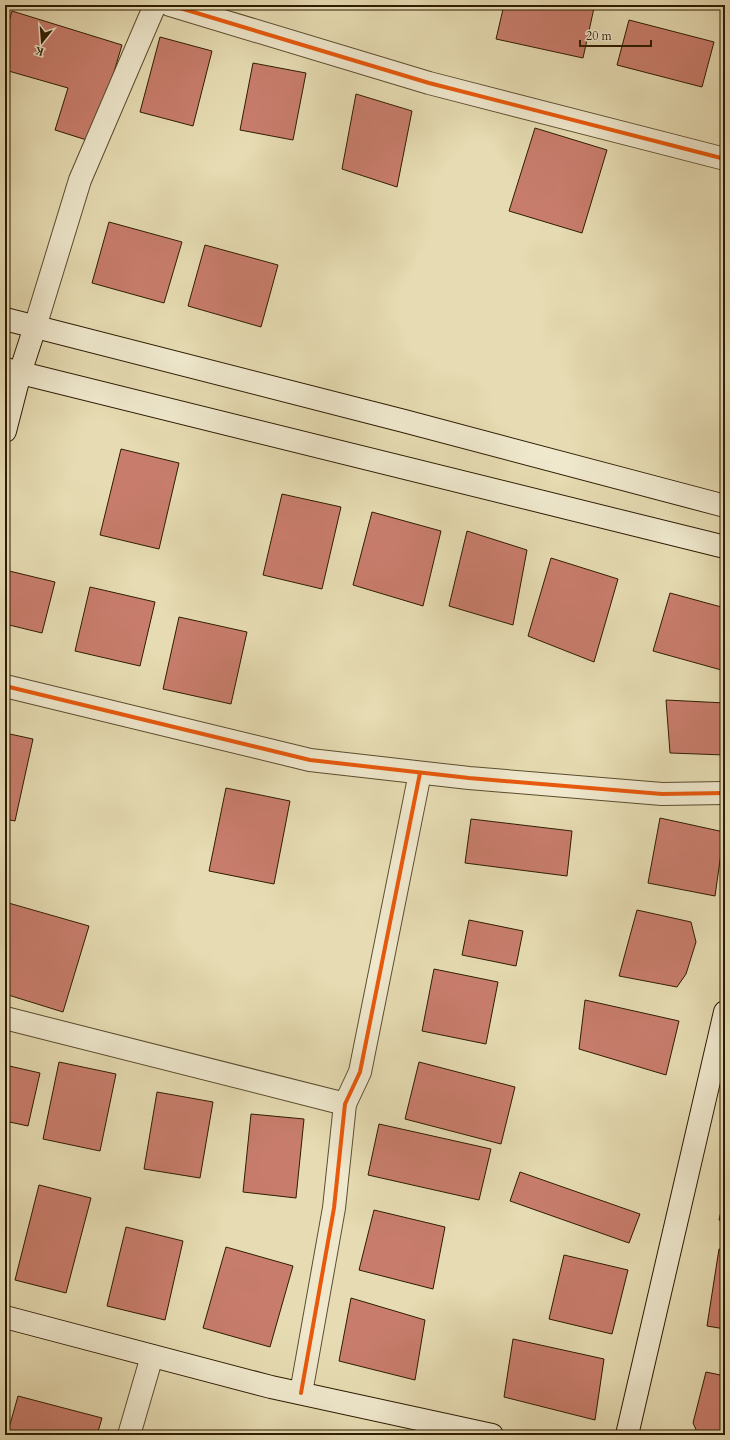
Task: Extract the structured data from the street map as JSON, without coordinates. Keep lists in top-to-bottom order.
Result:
{
  "scale_bar": "20 m",
  "north": "bottom"
}
